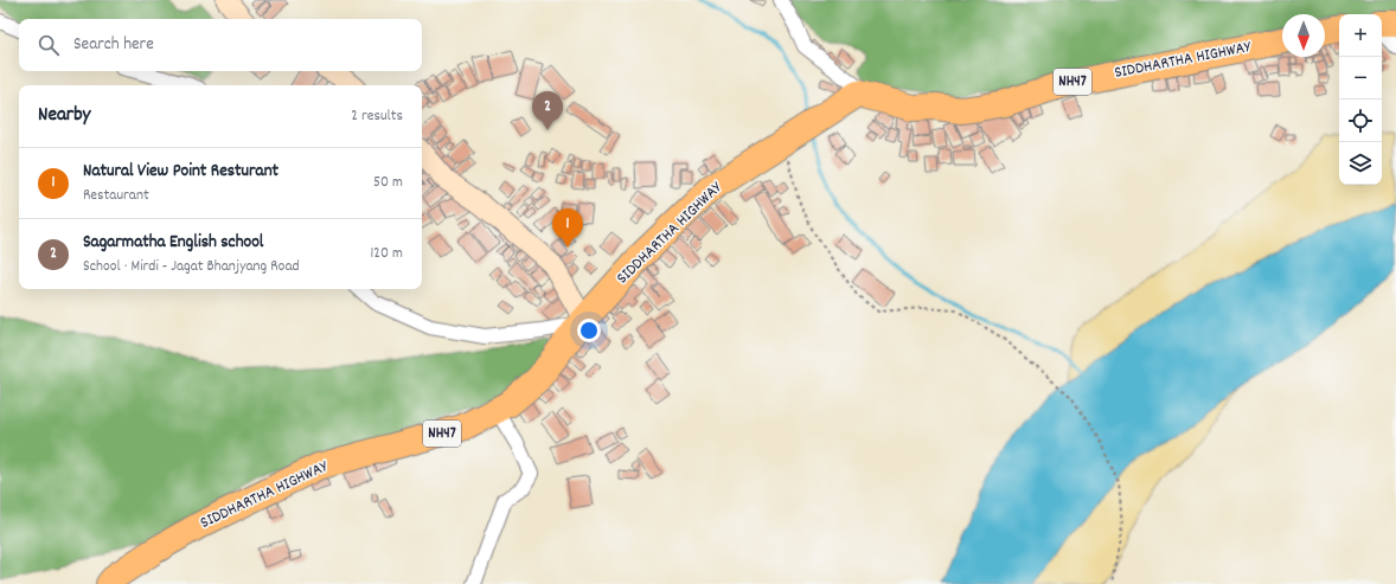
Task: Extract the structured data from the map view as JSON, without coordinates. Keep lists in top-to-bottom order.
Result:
{
  "streets": {
    "highway": ["SIDDHARTHA HIGHWAY", "NH47"]
  },
  "north": "bottom",
  "page": {
    "map_buttons": ["+", "−"],
    "search": "Search here",
    "heading": ["Nearby", "2 results"],
    "pins": ["2", "1"],
    "list": [
      {
        "mark": "1",
        "name": "Natural View Point Resturant",
        "note": "Restaurant",
        "value": "50 m"
      },
      {
        "mark": "2",
        "name": "Sagarmatha English school",
        "note": "School · Mirdi - Jagat Bhanjyang Road",
        "value": "120 m"
      }
    ]
  }
}
